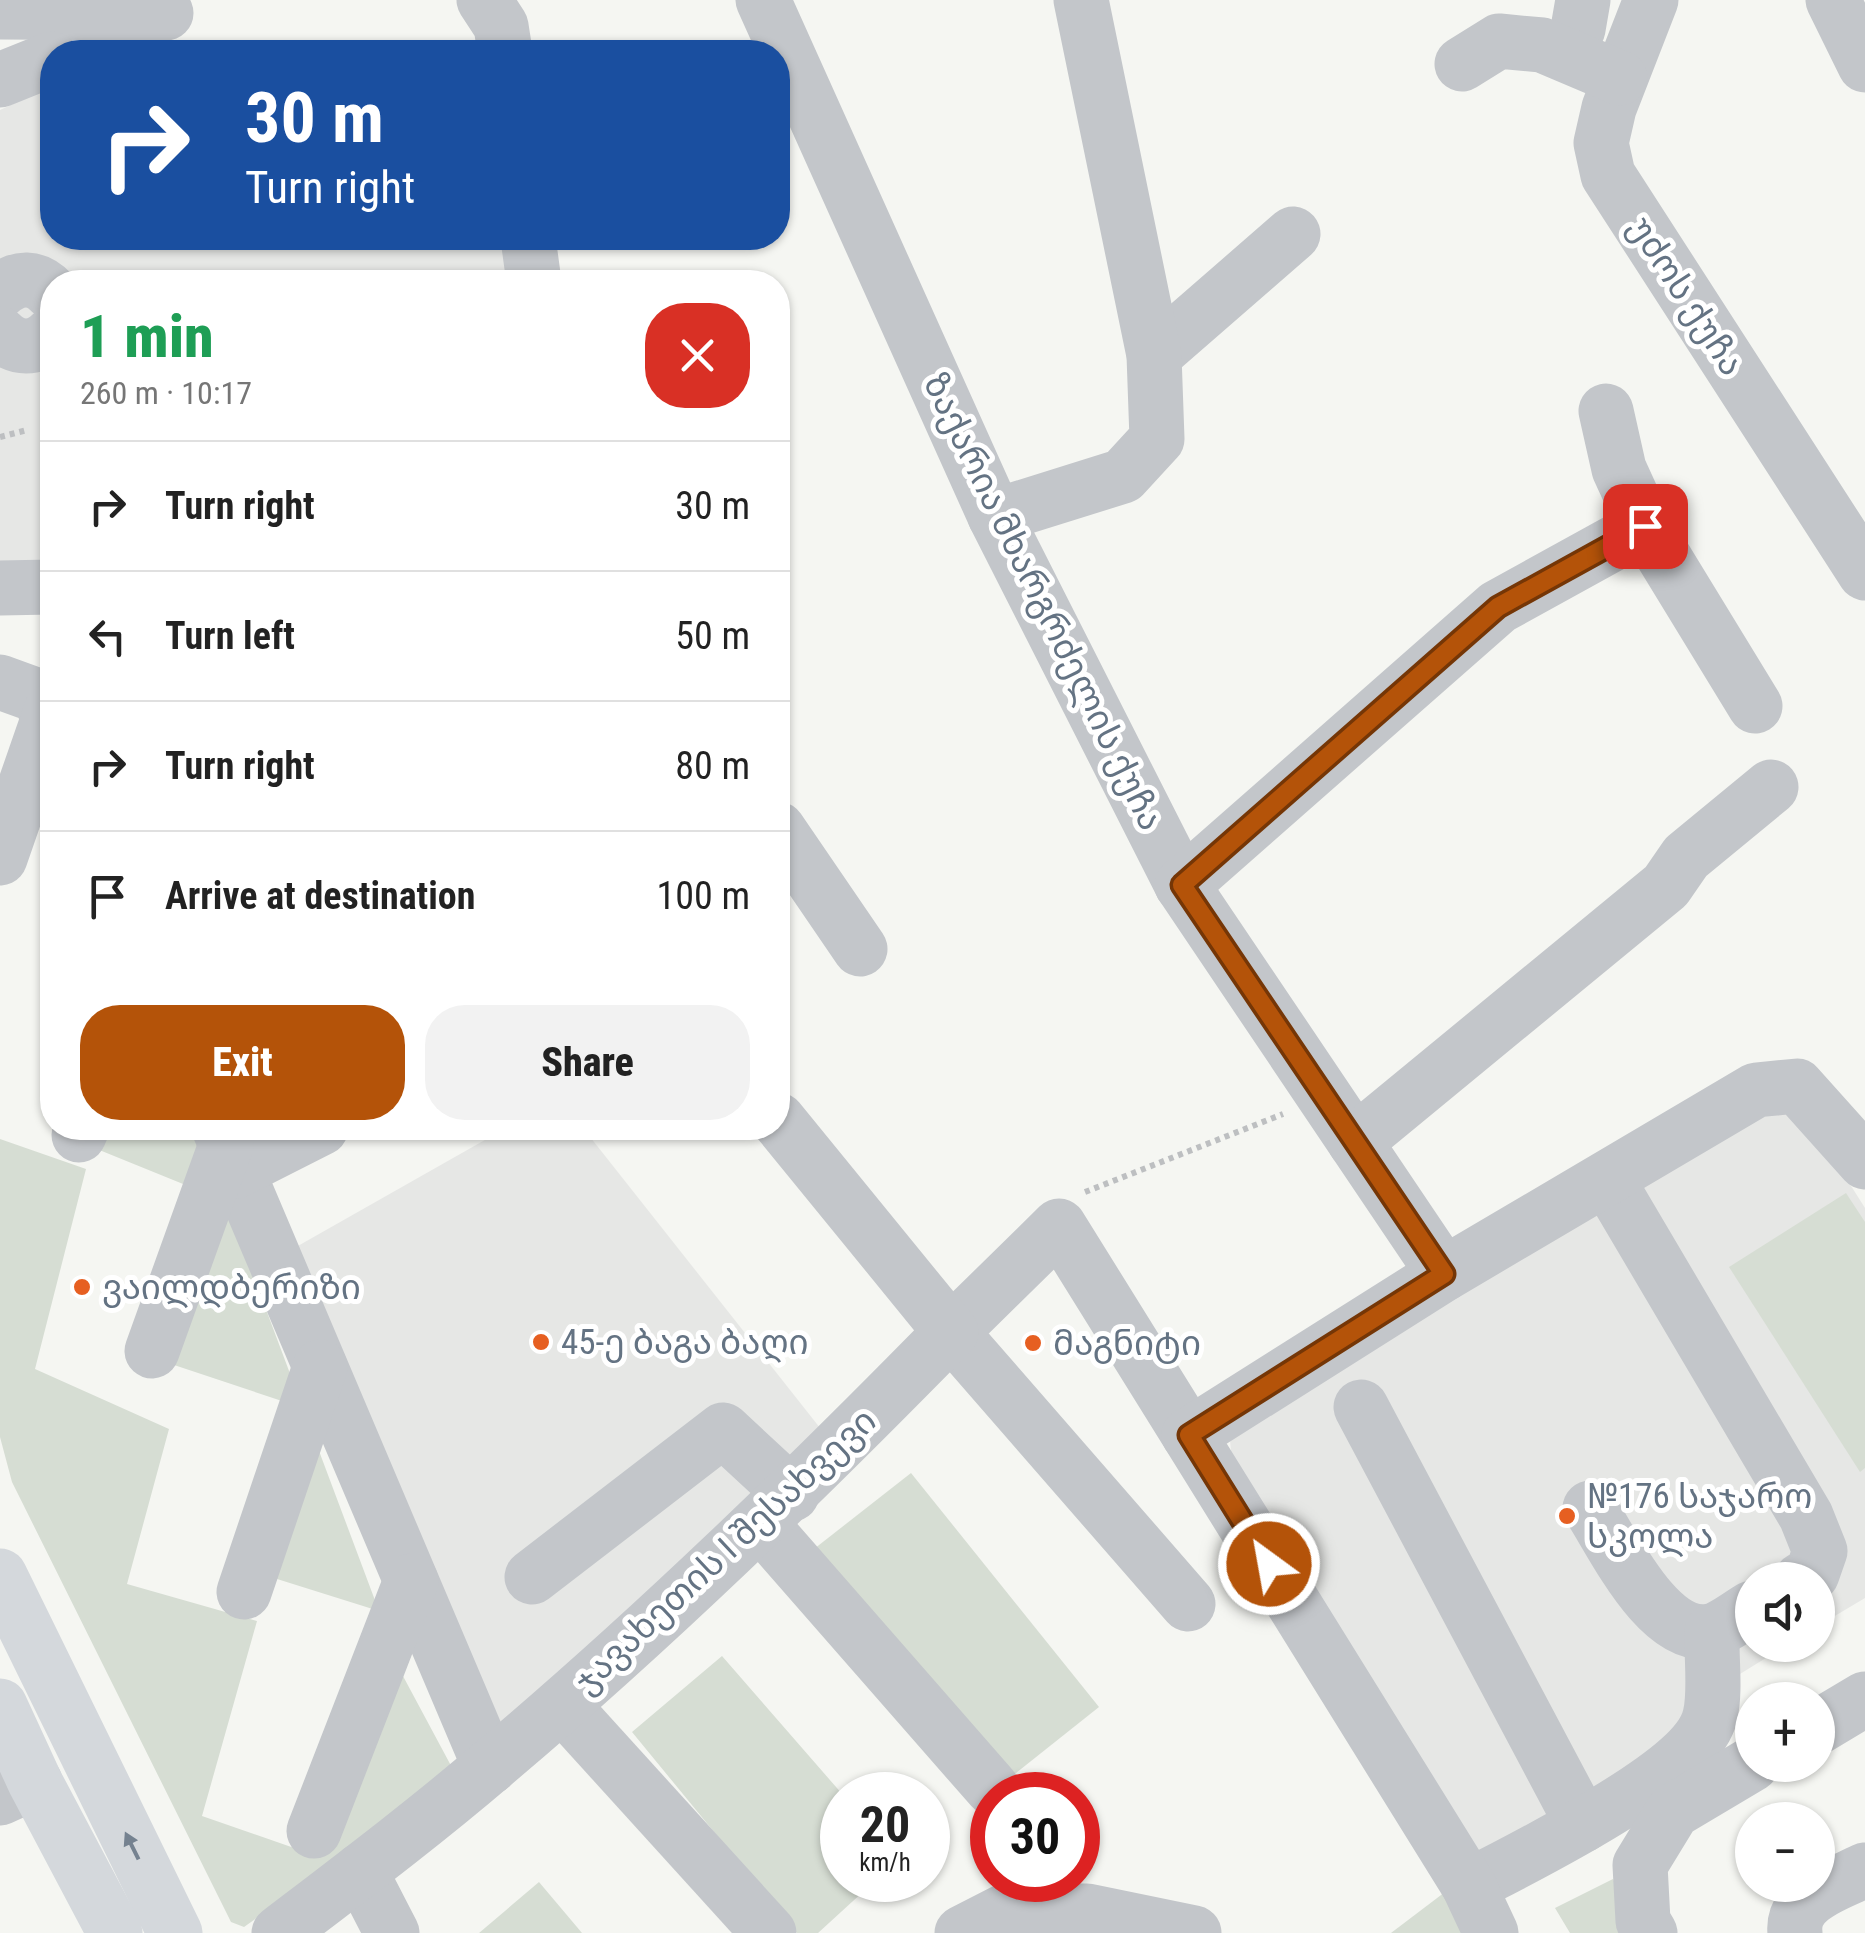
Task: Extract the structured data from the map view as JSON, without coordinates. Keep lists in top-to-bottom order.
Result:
{
  "streets": {
    "street": ["უძოს ქუჩა", "ზაქარია მხარგრძელის ქუჩა", "ჯავახეთის I შესახვევი"]
  },
  "places": [
    "ვაილდბერიზი",
    "45-ე ბაგა ბაღი",
    "მაგნიტი",
    "№176 საჯარო სკოლა"
  ],
  "page": {
    "turn": ["30 m", "Turn right"],
    "heading": ["1 min", "260 m · 10:17"],
    "list": [
      {
        "name": "Turn right",
        "value": "30 m"
      },
      {
        "name": "Turn left",
        "value": "50 m"
      },
      {
        "name": "Turn right",
        "value": "80 m"
      },
      {
        "name": "Arrive at destination",
        "value": "100 m"
      }
    ],
    "buttons": ["Exit", "Share"],
    "map_buttons": ["+", "−"],
    "speed": "20 km/h",
    "limit": "30"
  }
}
